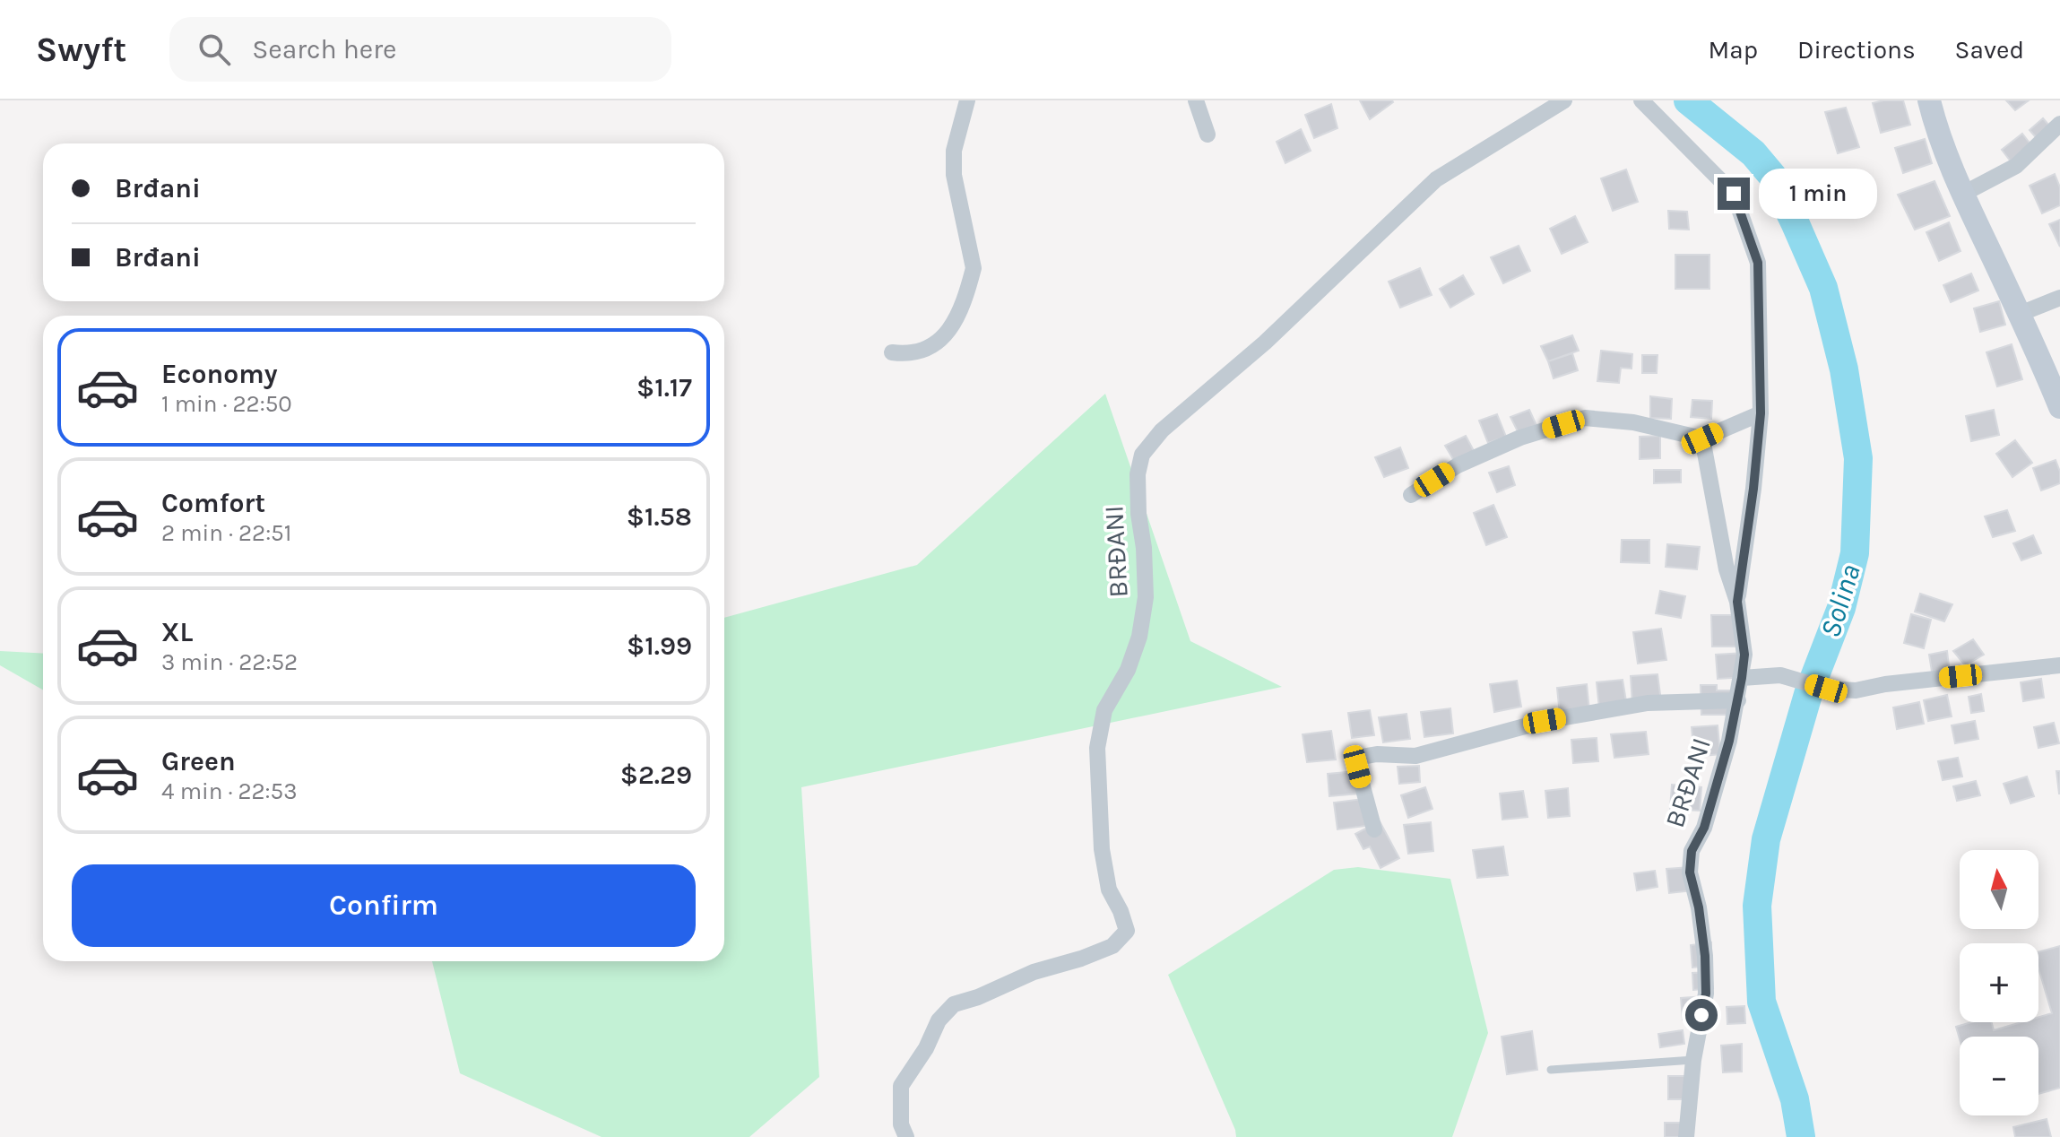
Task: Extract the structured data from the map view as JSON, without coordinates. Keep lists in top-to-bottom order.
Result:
{
  "streets": {
    "street": ["BRĐANI"]
  },
  "water": ["Solina"],
  "north": "top",
  "page": {
    "header": "Swyft",
    "search": "Search here",
    "nav": ["Map", "Directions", "Saved"],
    "banner": ["Brđani", "Brđani"],
    "bubble": "1 min",
    "list": [
      {
        "name": "Economy",
        "note": "1 min · 22:50",
        "value": "$1.17"
      },
      {
        "name": "Comfort",
        "note": "2 min · 22:51",
        "value": "$1.58"
      },
      {
        "name": "XL",
        "note": "3 min · 22:52",
        "value": "$1.99"
      },
      {
        "name": "Green",
        "note": "4 min · 22:53",
        "value": "$2.29"
      }
    ],
    "map_buttons": ["+", "−"],
    "buttons": "Confirm"
  }
}
